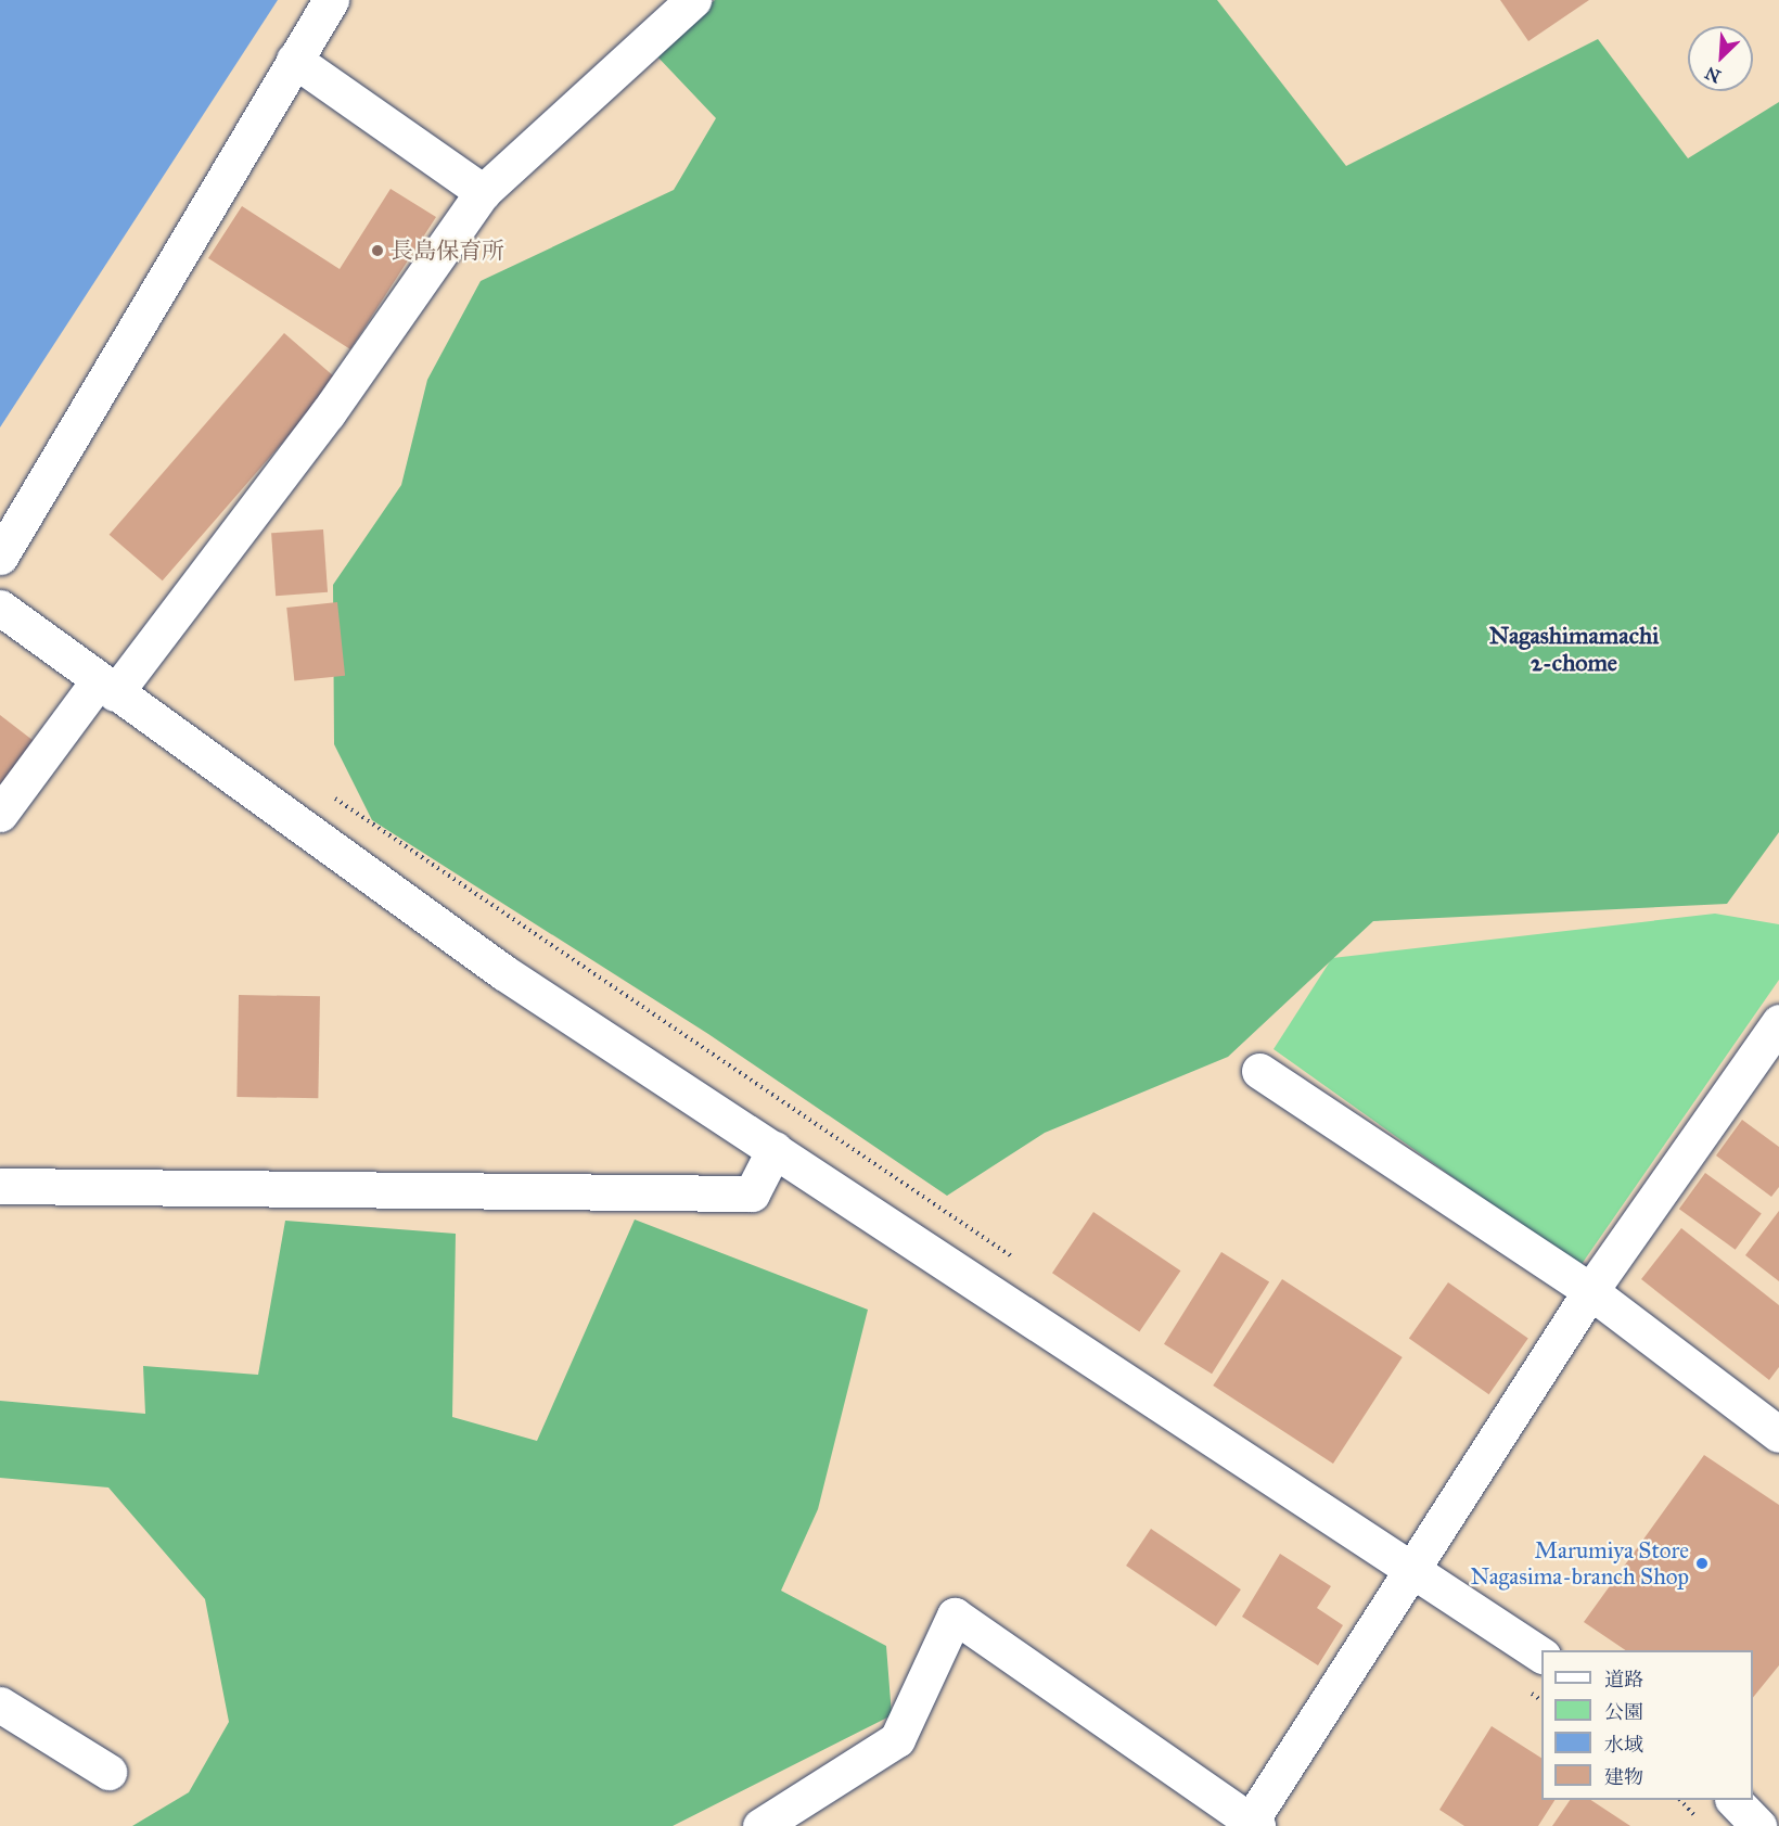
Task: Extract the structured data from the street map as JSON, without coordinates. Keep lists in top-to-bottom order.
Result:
{
  "districts": ["Nagashimamachi 2-chome"],
  "places": ["長島保育所", "Marumiya Store Nagasima-branch Shop"],
  "legend": [
    "道路",
    "公園",
    "水域",
    "建物"
  ],
  "north": "bottom left"
}
